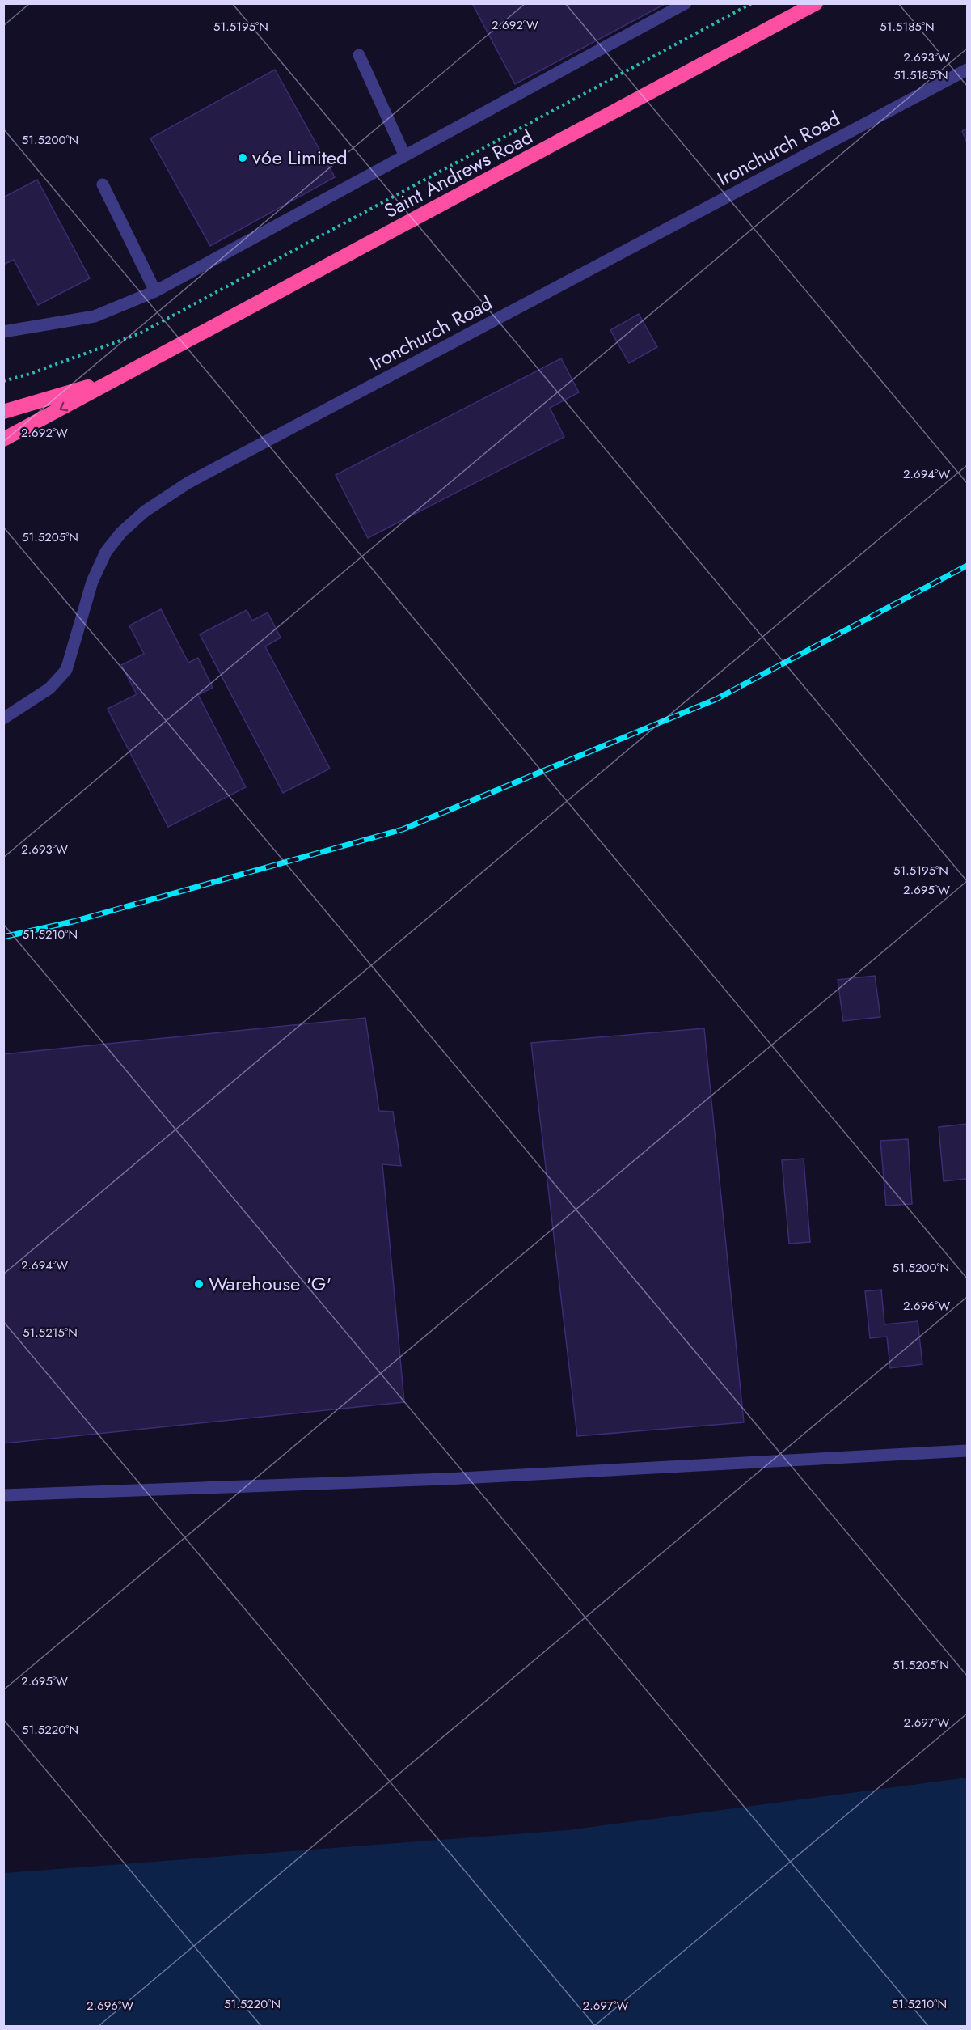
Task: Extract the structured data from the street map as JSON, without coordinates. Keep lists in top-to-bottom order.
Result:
{
  "streets": {
    "highway": ["Saint Andrews Road"],
    "street": ["Ironchurch Road"]
  },
  "places": ["v6e Limited", "Warehouse 'G'"],
  "coordinates": [
    "2.692°W",
    "51.5195°N",
    "51.5185°N",
    "2.693°W",
    "51.5200°N",
    "2.694°W",
    "51.5205°N",
    "2.695°W",
    "51.5210°N",
    "2.696°W",
    "51.5215°N",
    "2.697°W",
    "51.5220°N"
  ]
}
